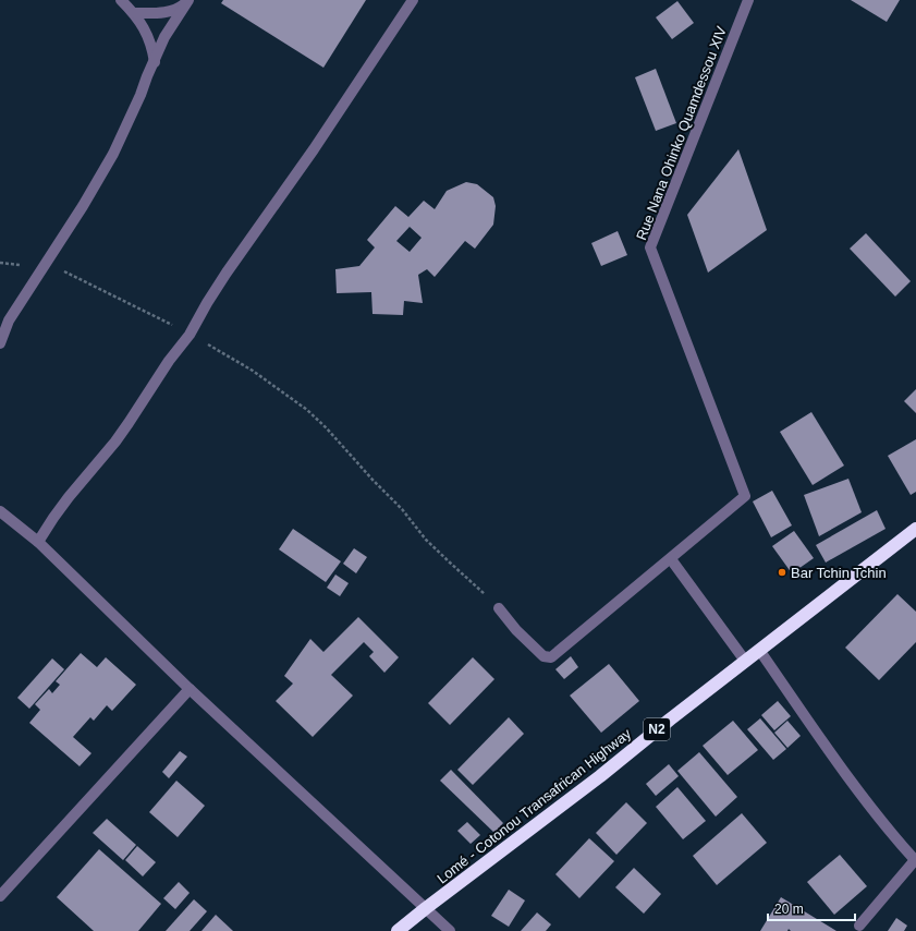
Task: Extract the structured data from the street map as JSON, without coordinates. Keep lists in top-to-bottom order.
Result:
{
  "streets": {
    "highway": ["N2", "Lomé - Cotonou Transafrican Highway"],
    "street": ["Rue Nana Ohinko Quamdessou XIV"]
  },
  "places": ["Bar Tchin Tchin"],
  "scale_bar": "20 m"
}
